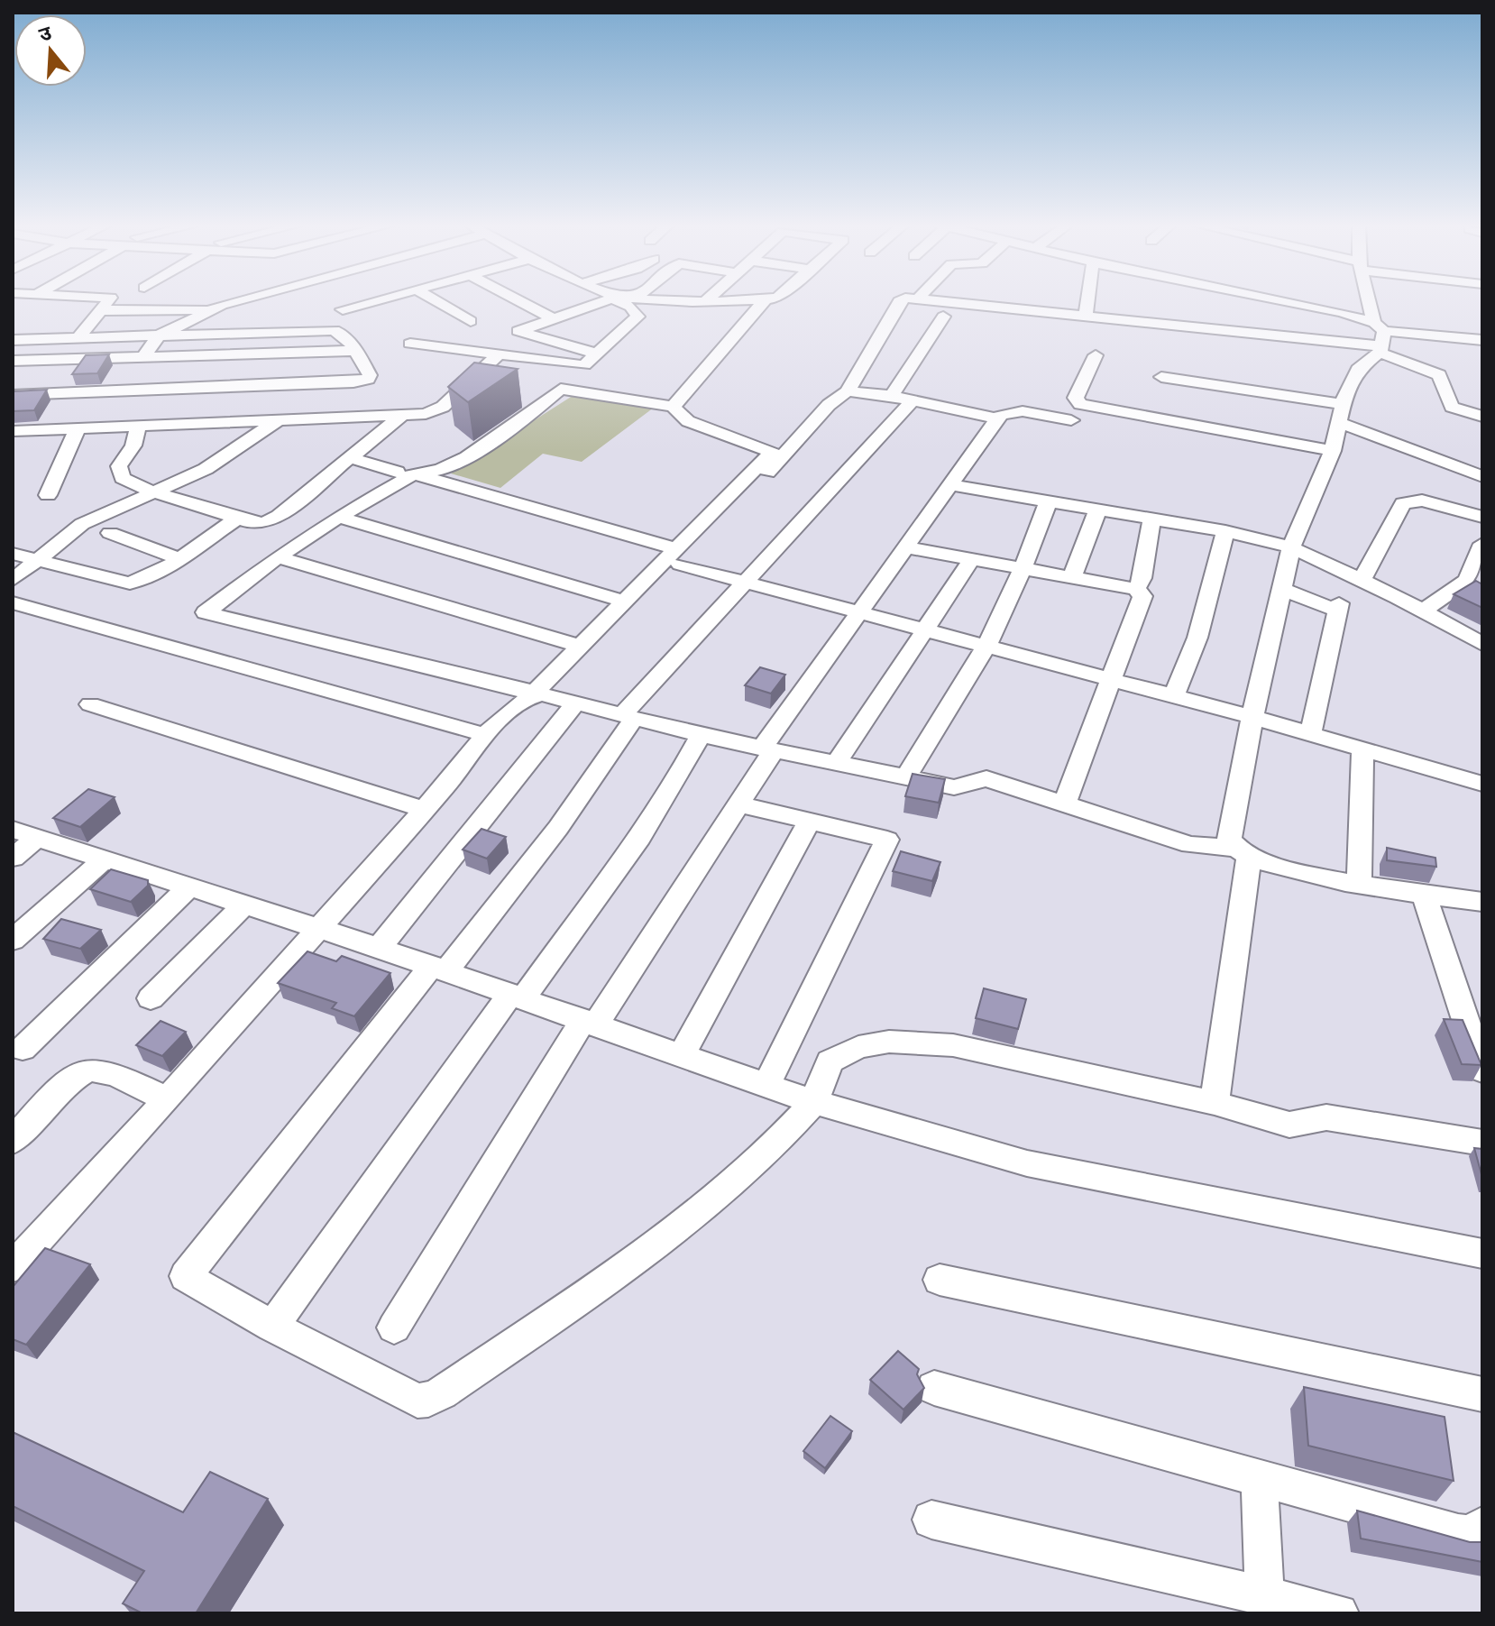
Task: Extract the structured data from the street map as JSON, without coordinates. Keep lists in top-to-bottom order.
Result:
{
  "north": "top"
}
